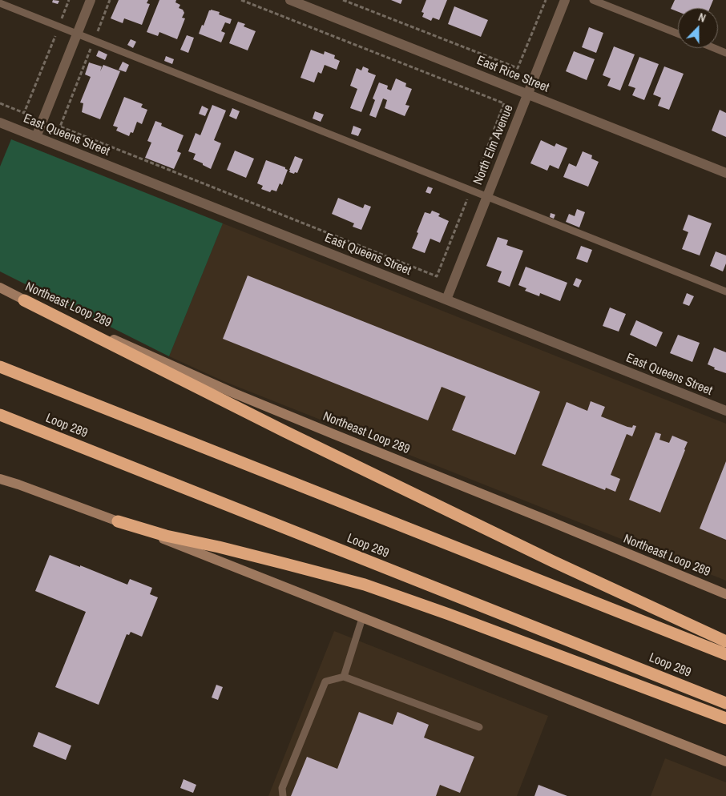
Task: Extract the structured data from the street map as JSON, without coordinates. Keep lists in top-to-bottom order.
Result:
{
  "streets": {
    "highway": ["Loop 289"],
    "main road": ["Northeast Loop 289"],
    "street": ["East Rice Street", "East Queens Street", "North Elm Avenue"]
  },
  "crossings": [
    ["East Rice Street", "North Elm Avenue"],
    ["East Queens Street", "North Elm Avenue"]
  ],
  "north": "top"
}
